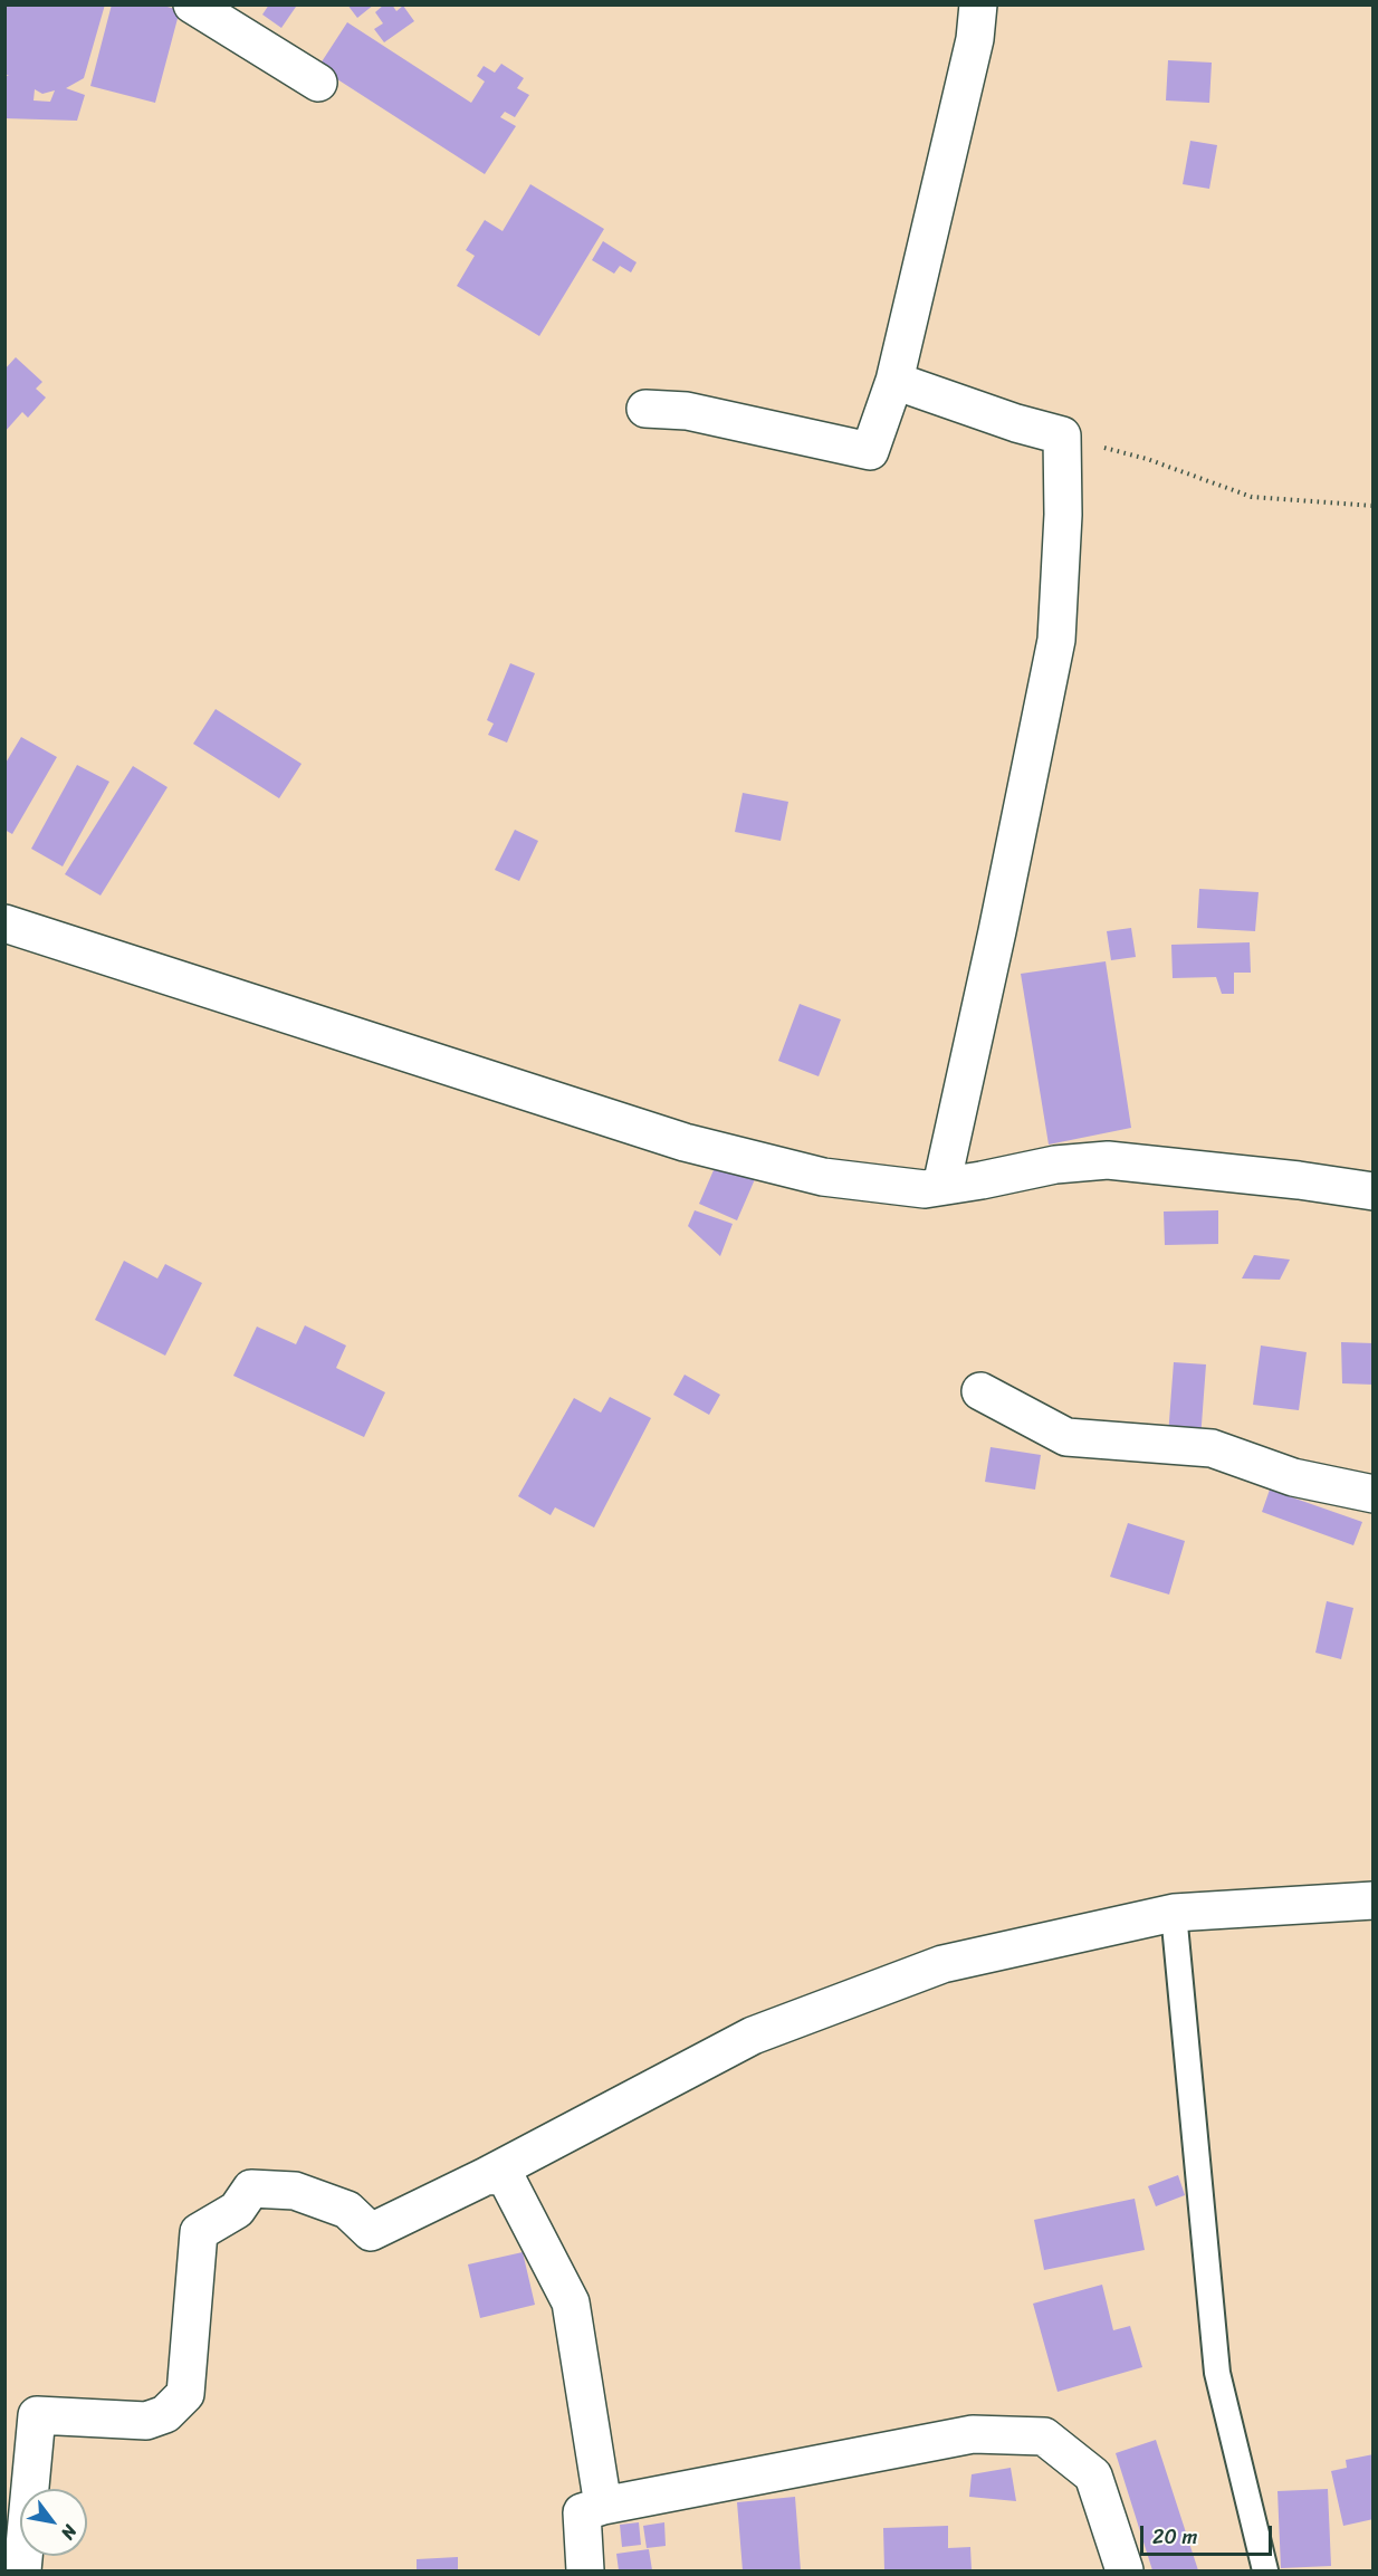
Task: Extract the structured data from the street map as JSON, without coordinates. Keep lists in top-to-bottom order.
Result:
{
  "scale_bar": "20 m",
  "north": "bottom right"
}
